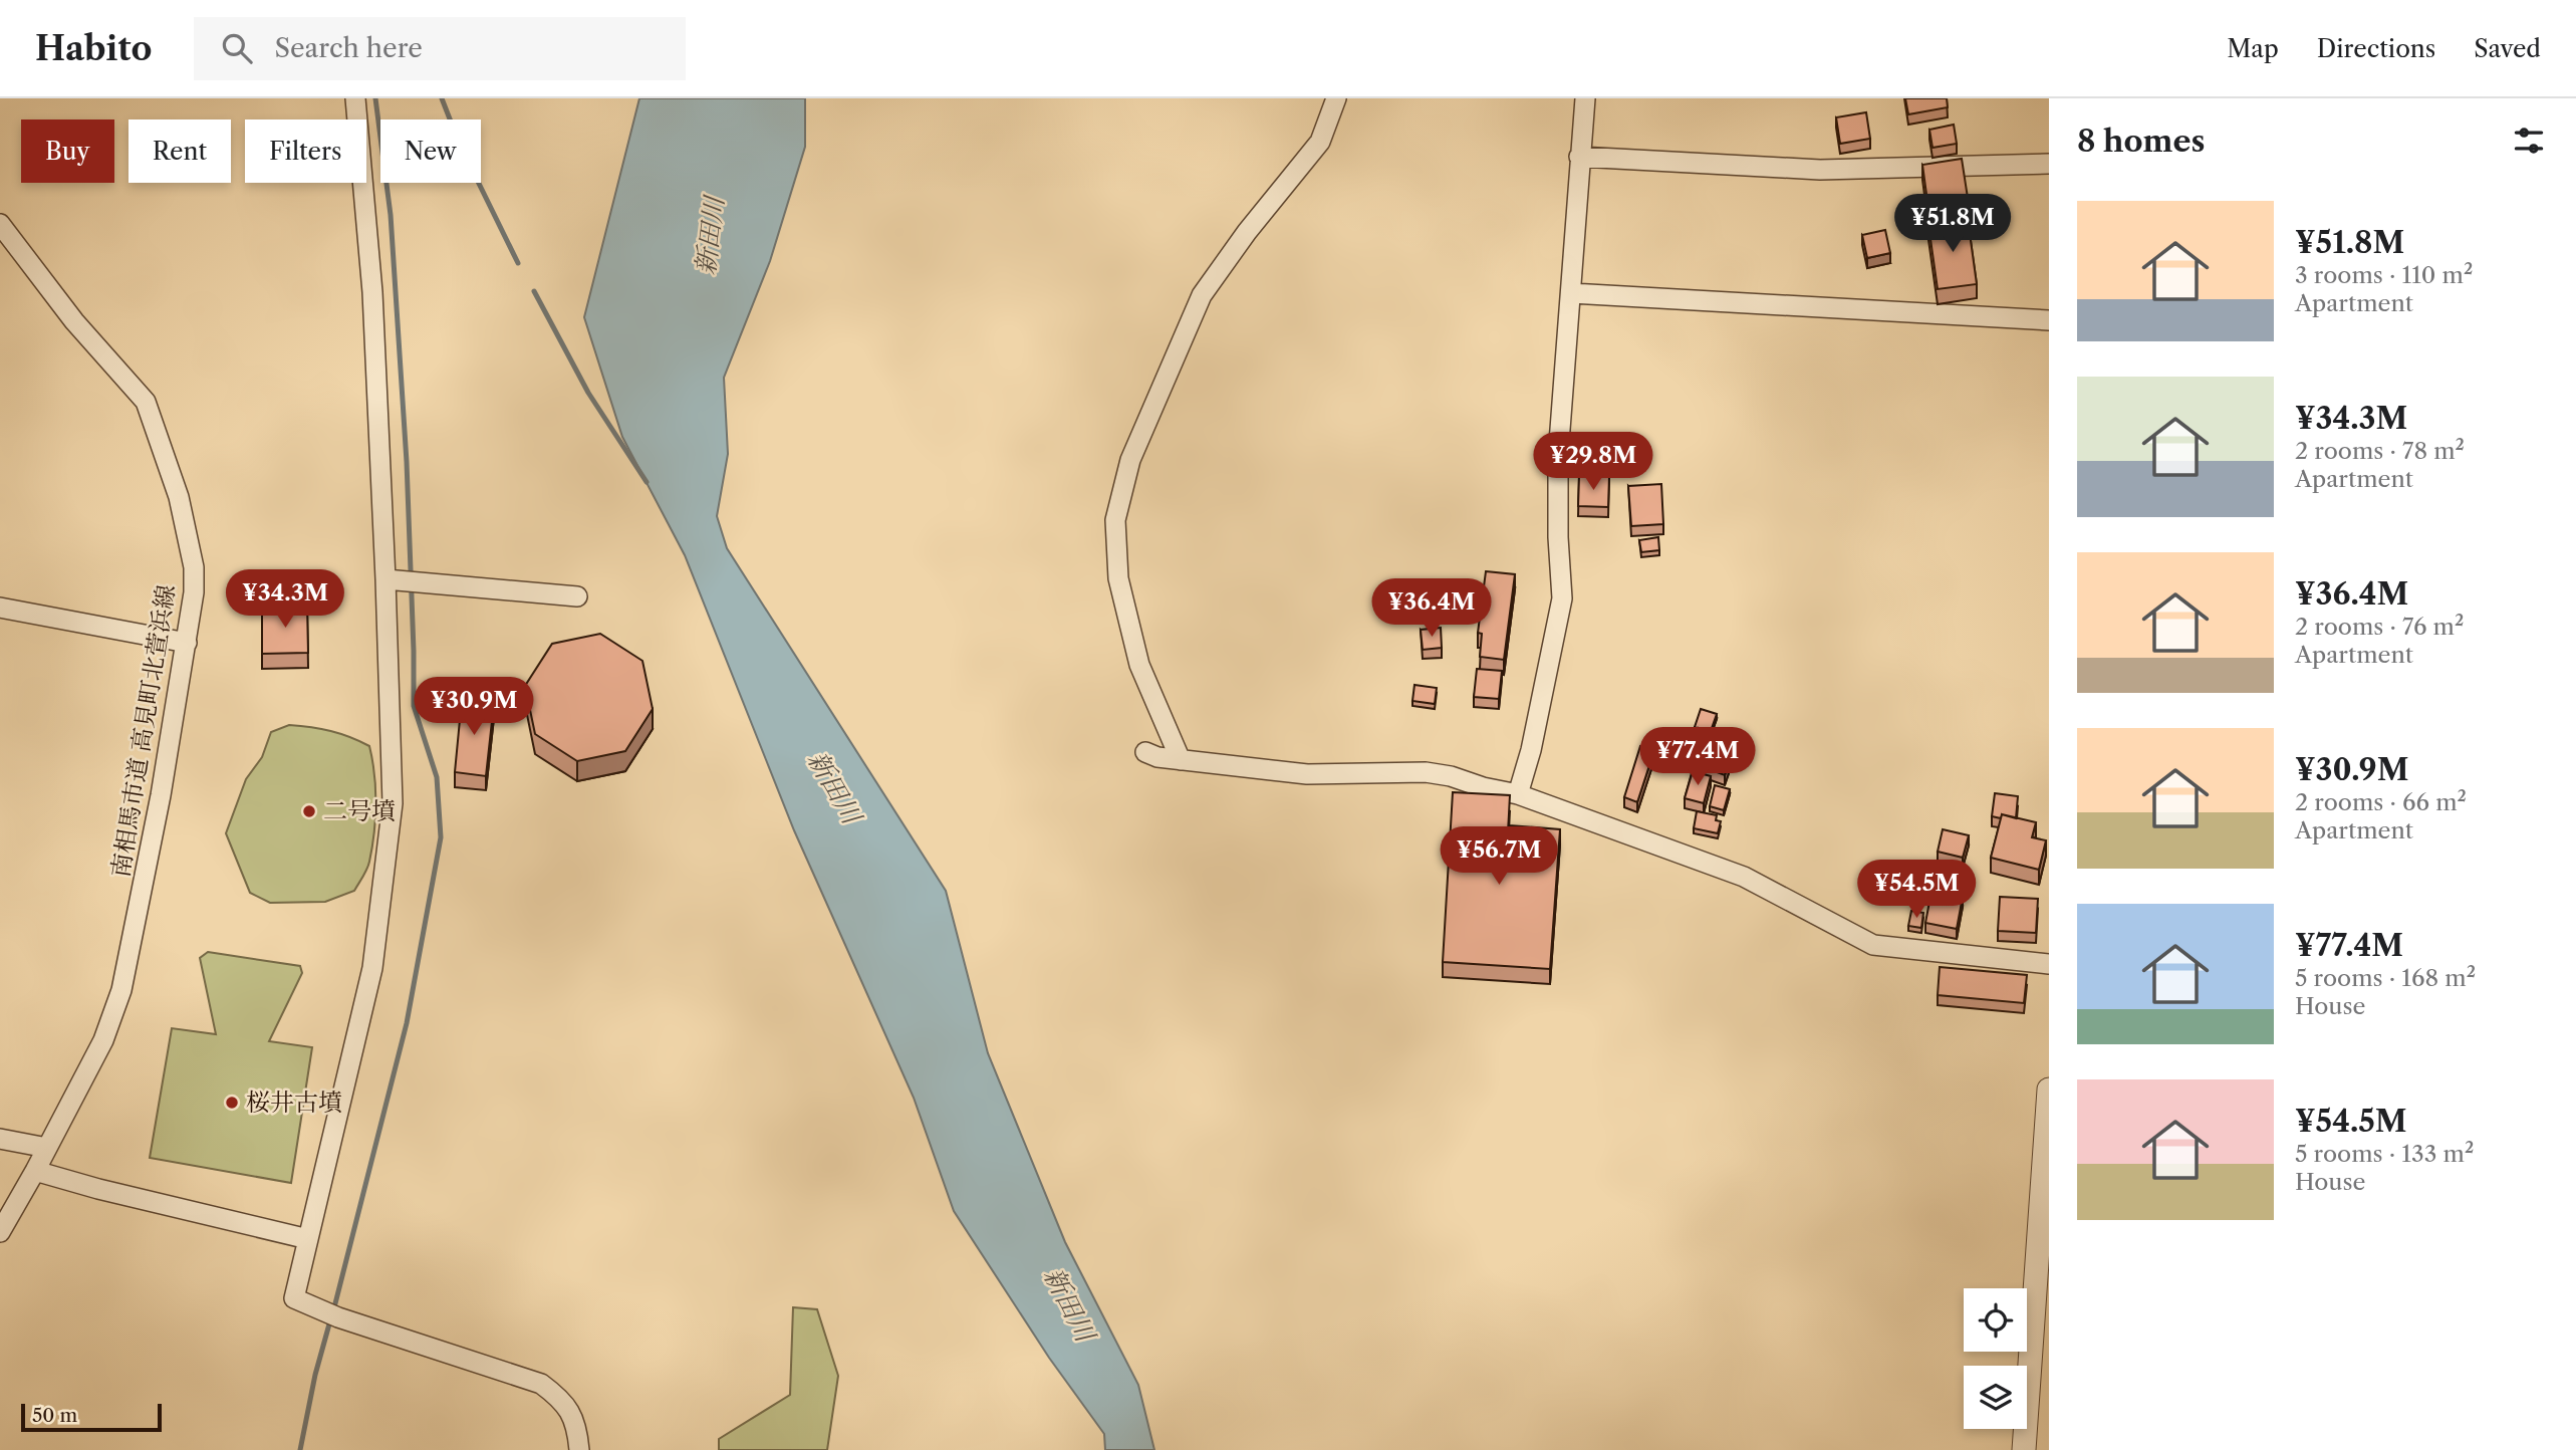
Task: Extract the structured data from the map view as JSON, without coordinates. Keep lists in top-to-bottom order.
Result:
{
  "streets": {
    "street": ["南相馬市道 高見町北萱浜線"]
  },
  "water": ["新田川"],
  "places": ["二号墳", "桜井古墳"],
  "scale_bar": "50 m",
  "page": {
    "header": "Habito",
    "search": "Search here",
    "nav": ["Map", "Directions", "Saved"],
    "heading": "8 homes",
    "chip": [
      "Buy",
      "Rent",
      "Filters",
      "New"
    ],
    "list": [
      {
        "name": "¥51.8M",
        "note": "3 rooms · 110 m² · Apartment"
      },
      {
        "name": "¥34.3M",
        "note": "2 rooms · 78 m² · Apartment"
      },
      {
        "name": "¥36.4M",
        "note": "2 rooms · 76 m² · Apartment"
      },
      {
        "name": "¥30.9M",
        "note": "2 rooms · 66 m² · Apartment"
      },
      {
        "name": "¥77.4M",
        "note": "5 rooms · 168 m² · House"
      },
      {
        "name": "¥54.5M",
        "note": "5 rooms · 133 m² · House"
      }
    ],
    "price": [
      "¥51.8M",
      "¥29.8M",
      "¥34.3M",
      "¥36.4M",
      "¥30.9M",
      "¥77.4M",
      "¥56.7M",
      "¥54.5M"
    ],
    "scale": "50 m"
  }
}
